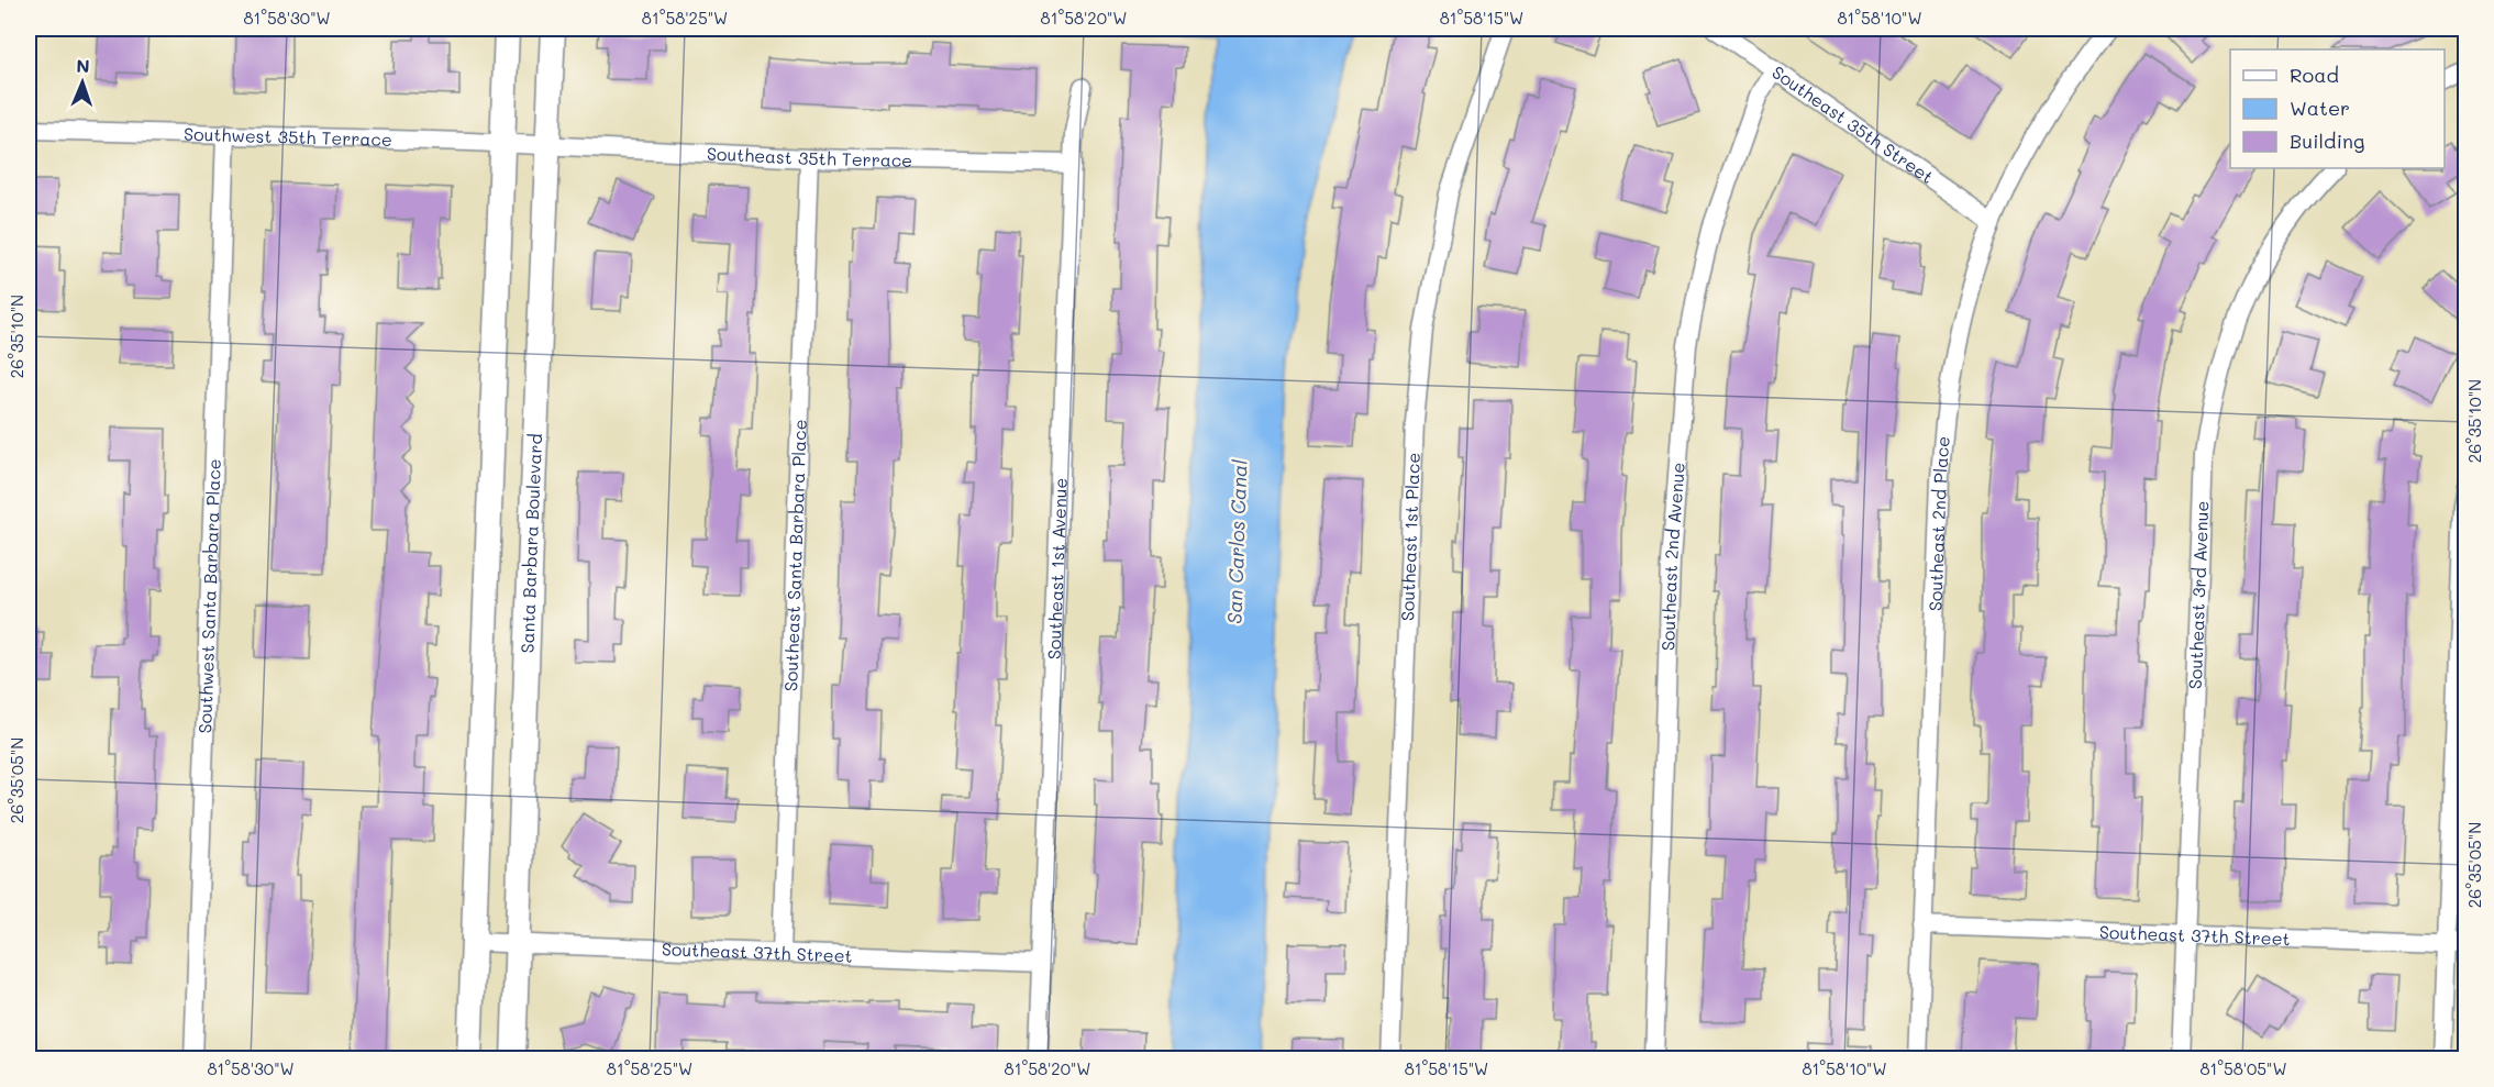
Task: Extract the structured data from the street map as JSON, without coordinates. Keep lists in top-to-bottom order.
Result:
{
  "streets": {
    "main road": ["Santa Barbara Boulevard"],
    "street": [
      "Southeast 35th Street",
      "Southwest 35th Terrace",
      "Southeast 35th Terrace",
      "Southeast 2nd Place",
      "Southeast 1st Place",
      "Southeast Santa Barbara Place",
      "Southeast 2nd Avenue",
      "Southeast 1st Avenue",
      "Southeast 3rd Avenue",
      "Southwest Santa Barbara Place",
      "Southeast 37th Street"
    ]
  },
  "crossings": [
    ["Southeast 35th Street", "Southeast 2nd Place"],
    ["Southeast 35th Street", "Southeast 2nd Avenue"],
    ["Southwest 35th Terrace", "Southeast 35th Terrace"],
    ["Southwest 35th Terrace", "Santa Barbara Boulevard"],
    ["Southwest 35th Terrace", "Southwest Santa Barbara Place"],
    ["Southeast 35th Terrace", "Santa Barbara Boulevard"],
    ["Southeast 35th Terrace", "Southeast Santa Barbara Place"],
    ["Southeast 35th Terrace", "Southeast 1st Avenue"],
    ["Southeast 2nd Place", "Southeast 37th Street"],
    ["Santa Barbara Boulevard", "Southeast 37th Street"],
    ["Southeast Santa Barbara Place", "Southeast 37th Street"],
    ["Southeast 1st Avenue", "Southeast 37th Street"],
    ["Southeast 3rd Avenue", "Southeast 37th Street"]
  ],
  "water": ["San Carlos Canal"],
  "legend": ["Road", "Water", "Building"],
  "north": "top",
  "coordinates": [
    "81°58'30\"W",
    "81°58'25\"W",
    "81°58'20\"W",
    "81°58'15\"W",
    "81°58'10\"W",
    "26°35'10\"N",
    "26°35'05\"N",
    "81°58'05\"W"
  ]
}
